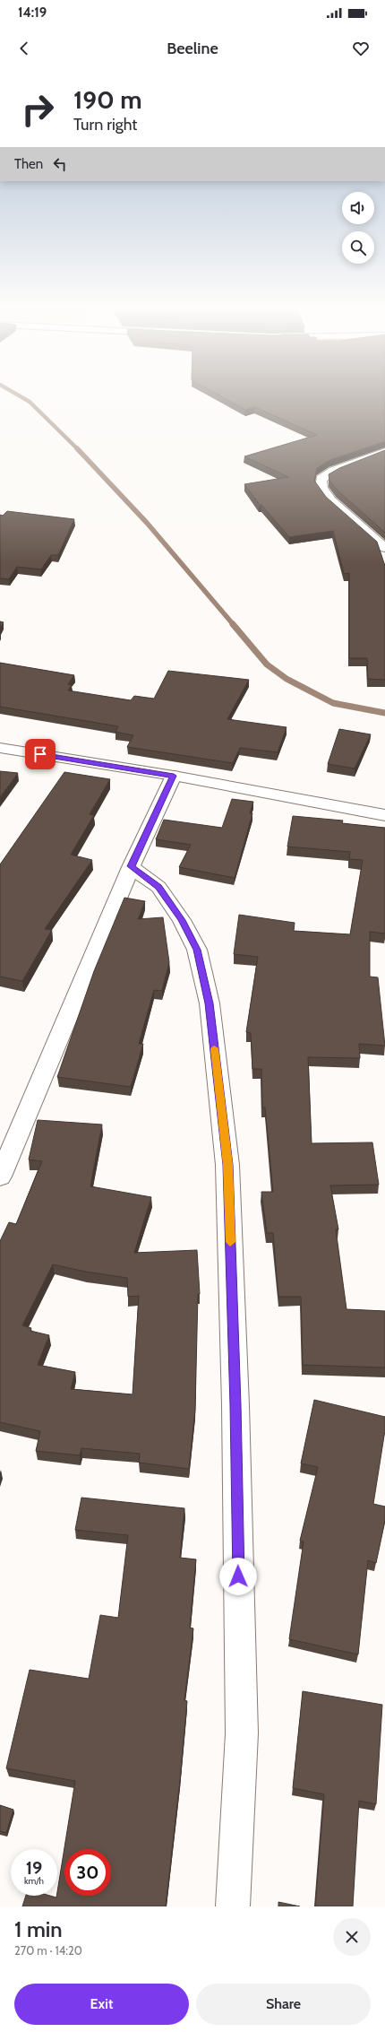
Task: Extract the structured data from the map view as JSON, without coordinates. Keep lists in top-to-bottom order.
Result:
{
  "page": {
    "status": "14:19",
    "header": "Beeline",
    "turn": ["190 m", "Turn right"],
    "then": "Then",
    "speed": "19 km/h",
    "limit": "30",
    "heading": ["1 min", "270 m · 14:20"],
    "buttons": ["Exit", "Share"]
  }
}
